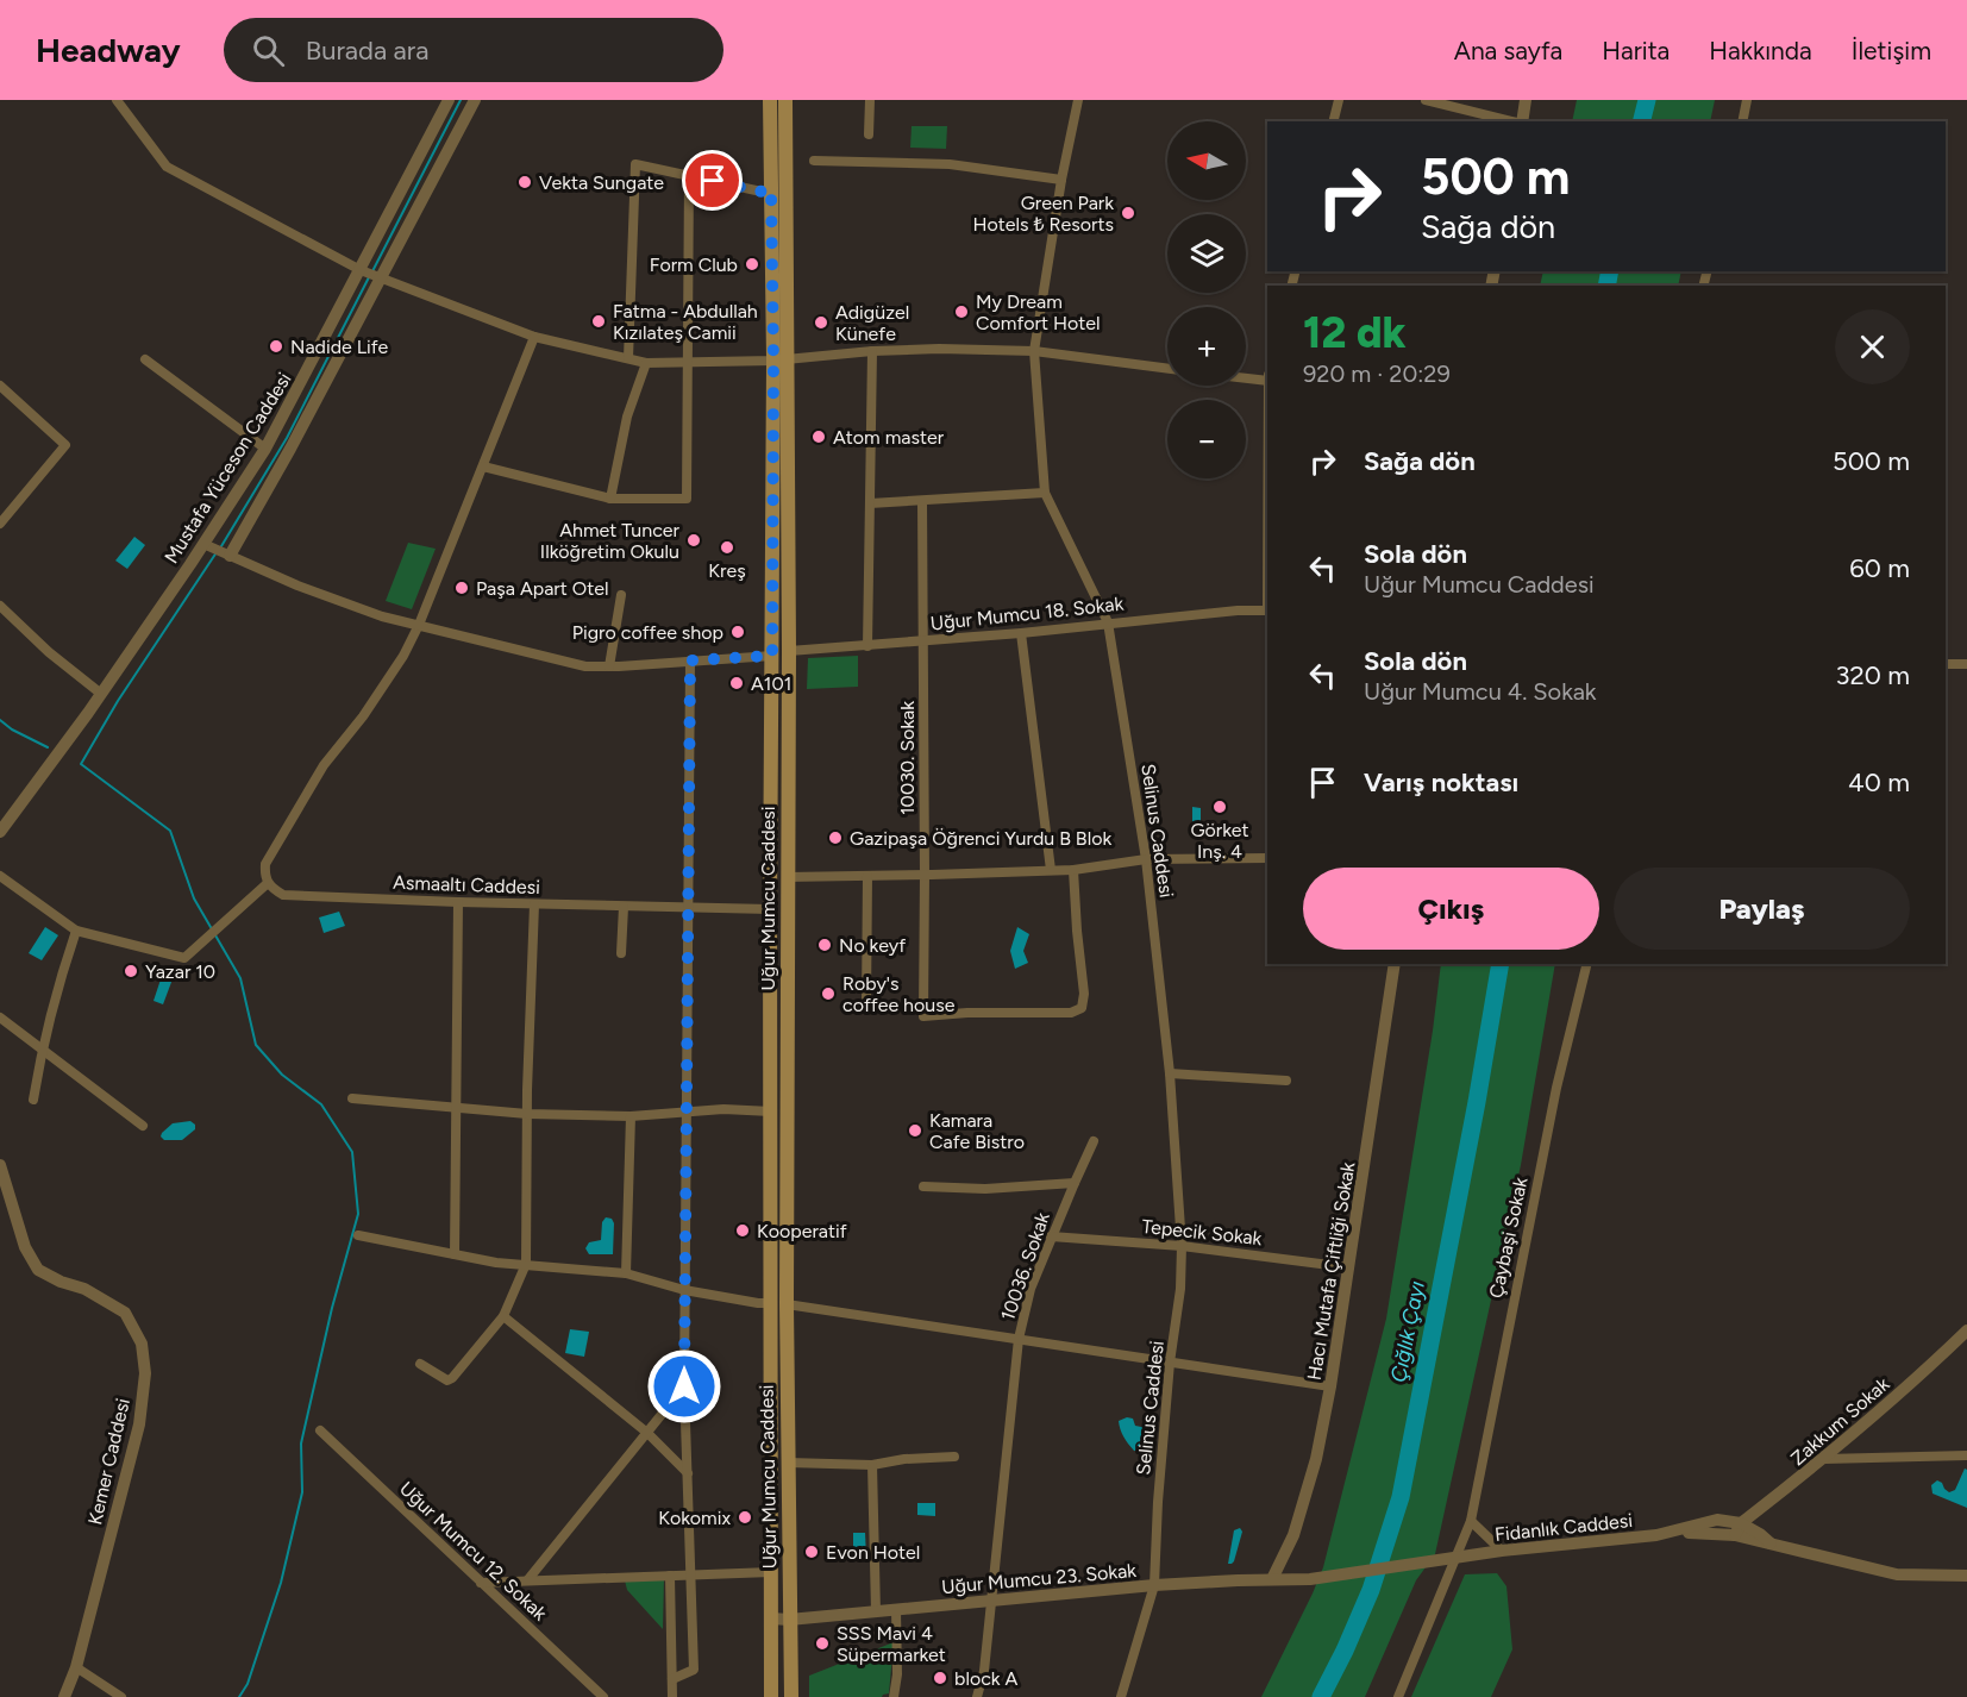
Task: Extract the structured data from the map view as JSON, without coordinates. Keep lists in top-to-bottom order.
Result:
{
  "streets": {
    "main road": ["Uğur Mumcu Caddesi"],
    "street": [
      "Mustafa Yüceson Caddesi",
      "Uğur Mumcu 18. Sokak",
      "10030. Sokak",
      "Selinus Caddesi",
      "Asmaaltı Caddesi",
      "Tepecik Sokak",
      "Çaybaşi Sokak",
      "10036. Sokak",
      "Hacı Mutafa Çiftliği Sokak",
      "Zakkum Sokak",
      "Kemer Caddesi",
      "Fidanlık Caddesi",
      "Uğur Mumcu 12. Sokak",
      "Uğur Mumcu 23. Sokak"
    ]
  },
  "crossings": [
    ["Uğur Mumcu 18. Sokak", "10030. Sokak"],
    ["Uğur Mumcu 18. Sokak", "Selinus Caddesi"],
    ["Uğur Mumcu 18. Sokak", "Uğur Mumcu Caddesi"],
    ["Selinus Caddesi", "Tepecik Sokak"],
    ["Selinus Caddesi", "Uğur Mumcu 23. Sokak"],
    ["Asmaaltı Caddesi", "Uğur Mumcu Caddesi"],
    ["Uğur Mumcu Caddesi", "Uğur Mumcu 23. Sokak"],
    ["Tepecik Sokak", "10036. Sokak"],
    ["Tepecik Sokak", "Hacı Mutafa Çiftliği Sokak"],
    ["Çaybaşi Sokak", "Fidanlık Caddesi"],
    ["10036. Sokak", "Uğur Mumcu 23. Sokak"],
    ["Hacı Mutafa Çiftliği Sokak", "Uğur Mumcu 23. Sokak"],
    ["Zakkum Sokak", "Fidanlık Caddesi"],
    ["Fidanlık Caddesi", "Uğur Mumcu 23. Sokak"]
  ],
  "water": ["Çığlık Çayı"],
  "places": [
    "Vekta Sungate",
    "Green Park Hotels ₺ Resorts",
    "Form Club",
    "My Dream Comfort Hotel",
    "Fatma - Abdullah Kızılateş Camii",
    "Adigüzel Künefe",
    "Nadide Life",
    "Atom master",
    "Ahmet Tuncer Ilköğretim Okulu",
    "Kreş",
    "Paşa Apart Otel",
    "Pigro coffee shop",
    "A101",
    "Görket Inş. 4",
    "Gazipaşa Öğrenci Yurdu B Blok",
    "No keyf",
    "Yazar 10",
    "Roby's coffee house",
    "Kamara Cafe Bistro",
    "Kooperatif",
    "Kokomix",
    "Evon Hotel",
    "SSS Mavi 4 Süpermarket",
    "block A"
  ],
  "north": "left",
  "page": {
    "header": "Headway",
    "search": "Burada ara",
    "nav": [
      "Ana sayfa",
      "Harita",
      "Hakkında",
      "İletişim"
    ],
    "map_buttons": ["+", "−"],
    "turn": ["500 m", "Sağa dön"],
    "heading": ["12 dk", "920 m · 20:29"],
    "list": [
      {
        "name": "Sağa dön",
        "value": "500 m"
      },
      {
        "name": "Sola dön",
        "note": "Uğur Mumcu Caddesi",
        "value": "60 m"
      },
      {
        "name": "Sola dön",
        "note": "Uğur Mumcu 4. Sokak",
        "value": "320 m"
      },
      {
        "name": "Varış noktası",
        "value": "40 m"
      }
    ],
    "buttons": ["Çıkış", "Paylaş"]
  }
}
